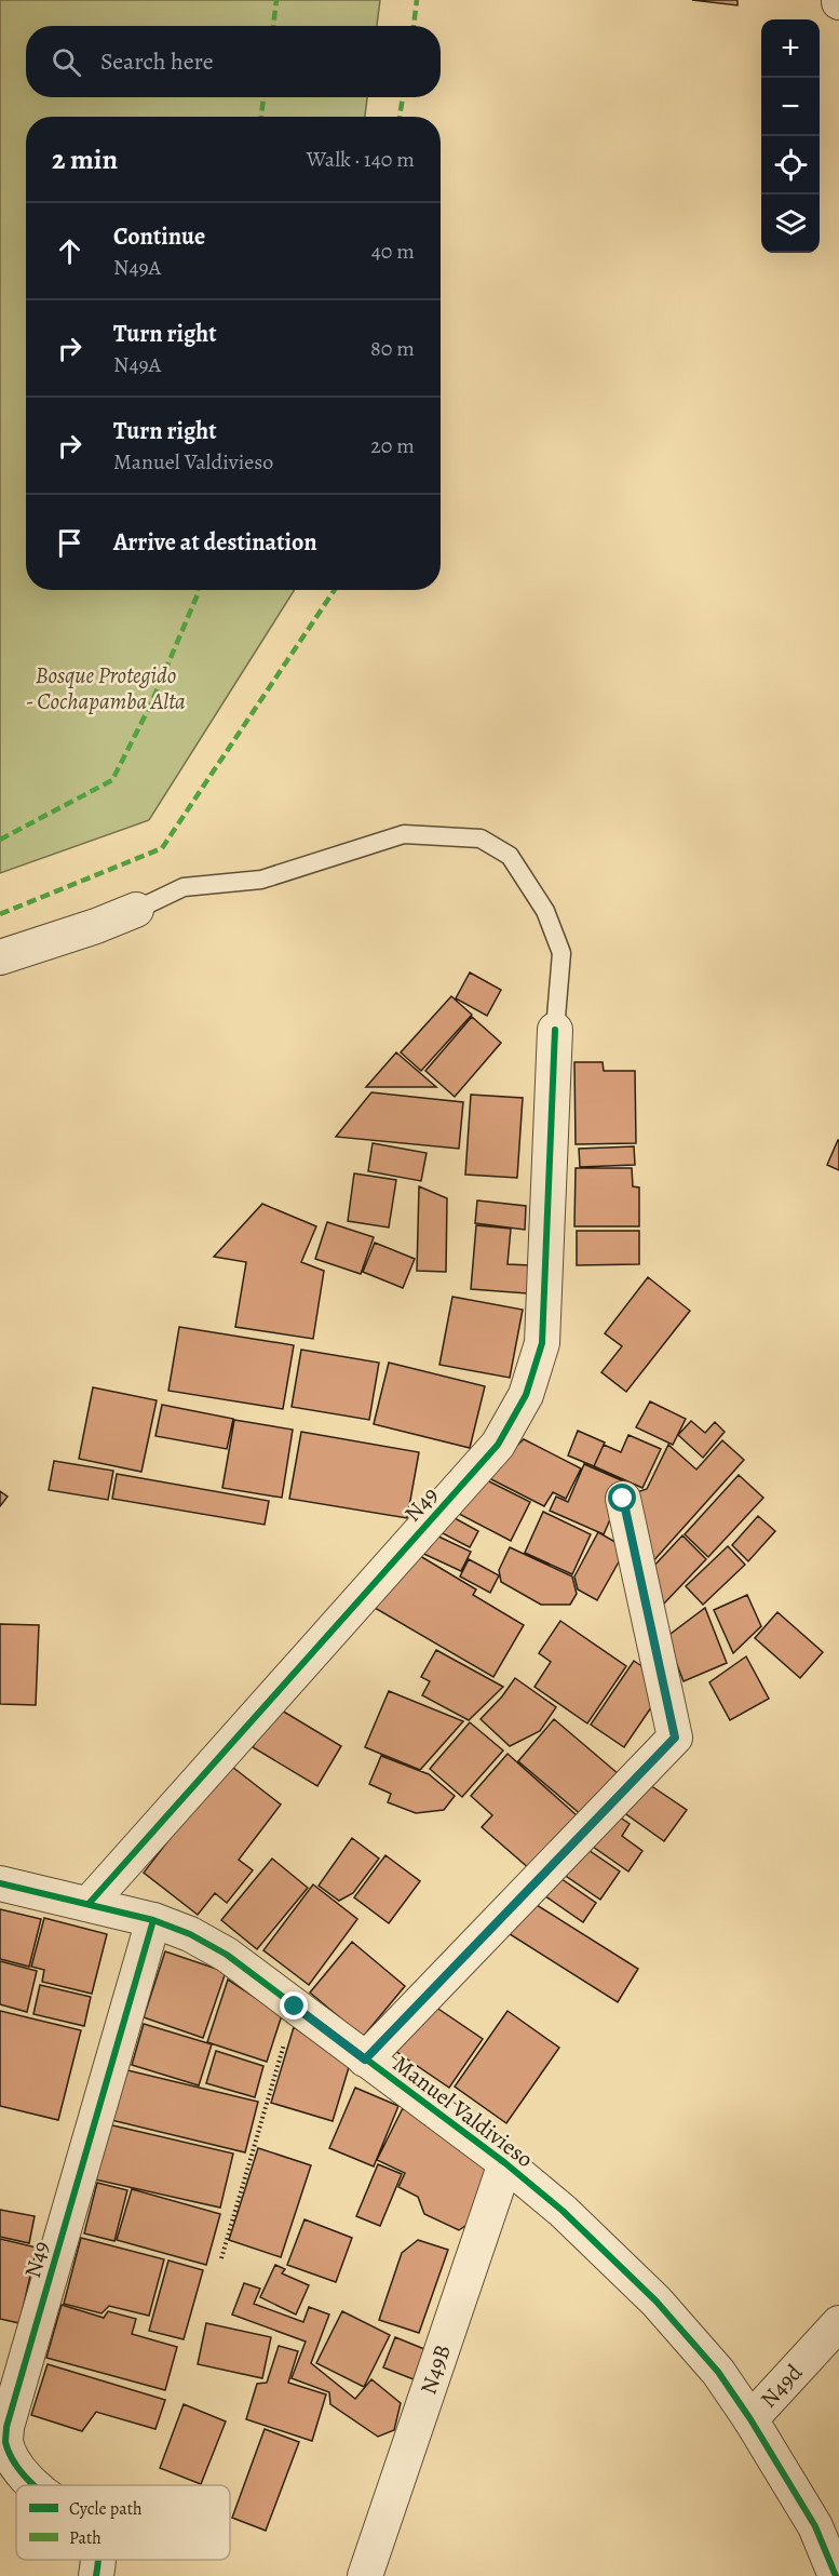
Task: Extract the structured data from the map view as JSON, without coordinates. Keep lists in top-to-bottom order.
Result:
{
  "streets": {
    "street": [
      "N49",
      "Manuel Valdivieso",
      "N49B",
      "N49d"
    ]
  },
  "crossings": [
    ["N49", "Manuel Valdivieso"],
    ["Manuel Valdivieso", "N49B"],
    ["Manuel Valdivieso", "N49d"]
  ],
  "parks": ["Bosque Protegido - Cochapamba Alta"],
  "legend": ["Cycle path", "Path"],
  "page": {
    "map_buttons": ["+", "−"],
    "search": "Search here",
    "heading": ["2 min", "Walk · 140 m"],
    "list": [
      ["Continue", "N49A", "40 m"],
      ["Turn right", "N49A", "80 m"],
      ["Turn right", "Manuel Valdivieso", "20 m"],
      "Arrive at destination"
    ]
  }
}
